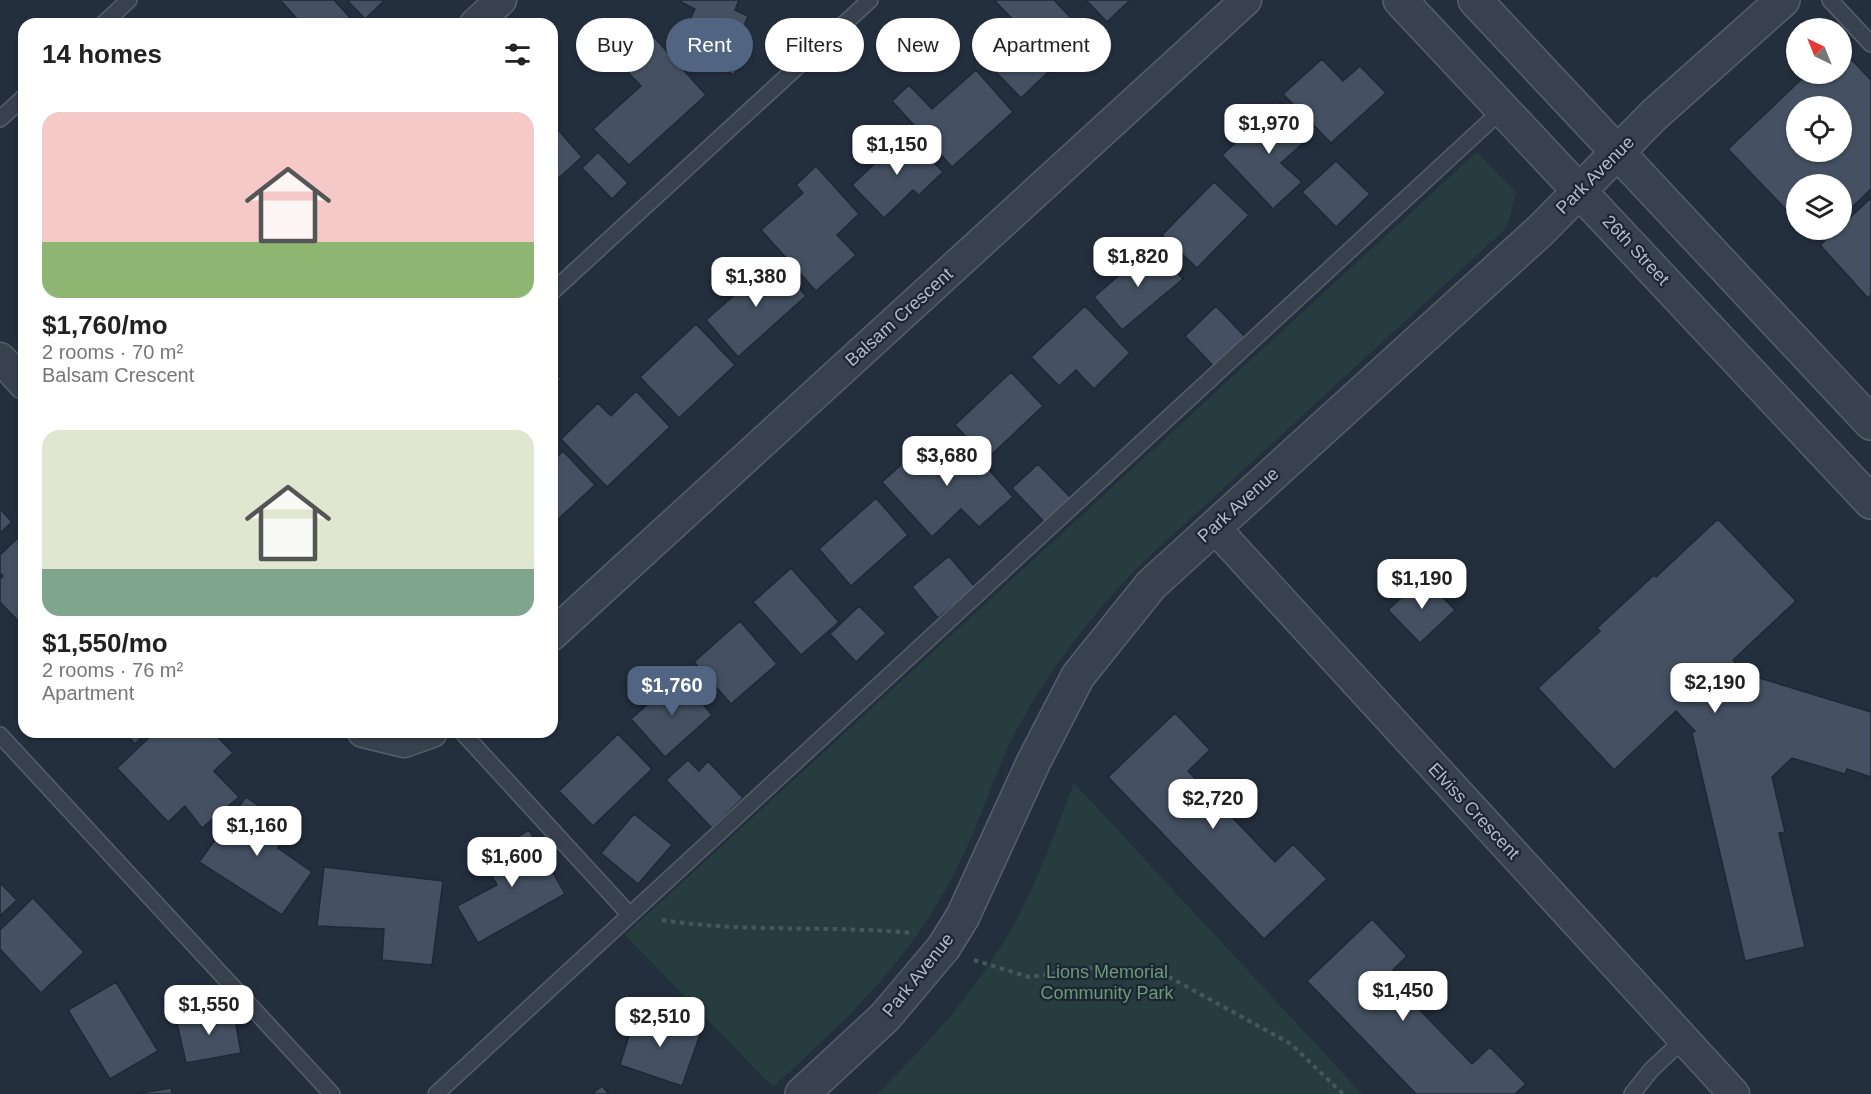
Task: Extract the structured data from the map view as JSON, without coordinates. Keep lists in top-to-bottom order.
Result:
{
  "streets": {
    "street": [
      "Park Avenue",
      "26th Street",
      "Balsam Crescent",
      "Elviss Crescent"
    ]
  },
  "crossings": [
    ["Park Avenue", "26th Street"],
    ["Park Avenue", "Elviss Crescent"]
  ],
  "parks": ["Lions Memorial Community Park"],
  "north": "top left",
  "page": {
    "chip": [
      "Buy",
      "Rent",
      "Filters",
      "New",
      "Apartment"
    ],
    "heading": "14 homes",
    "list": [
      {
        "name": "$1,760/mo",
        "note": "2 rooms · 70 m² · Balsam Crescent"
      },
      {
        "name": "$1,550/mo",
        "note": "2 rooms · 76 m² · Apartment"
      }
    ],
    "price": [
      "$1,970",
      "$1,150",
      "$1,820",
      "$1,380",
      "$3,680",
      "$1,190",
      "$2,190",
      "$1,760",
      "$2,720",
      "$1,160",
      "$1,600",
      "$1,450",
      "$1,550",
      "$2,510"
    ]
  }
}
